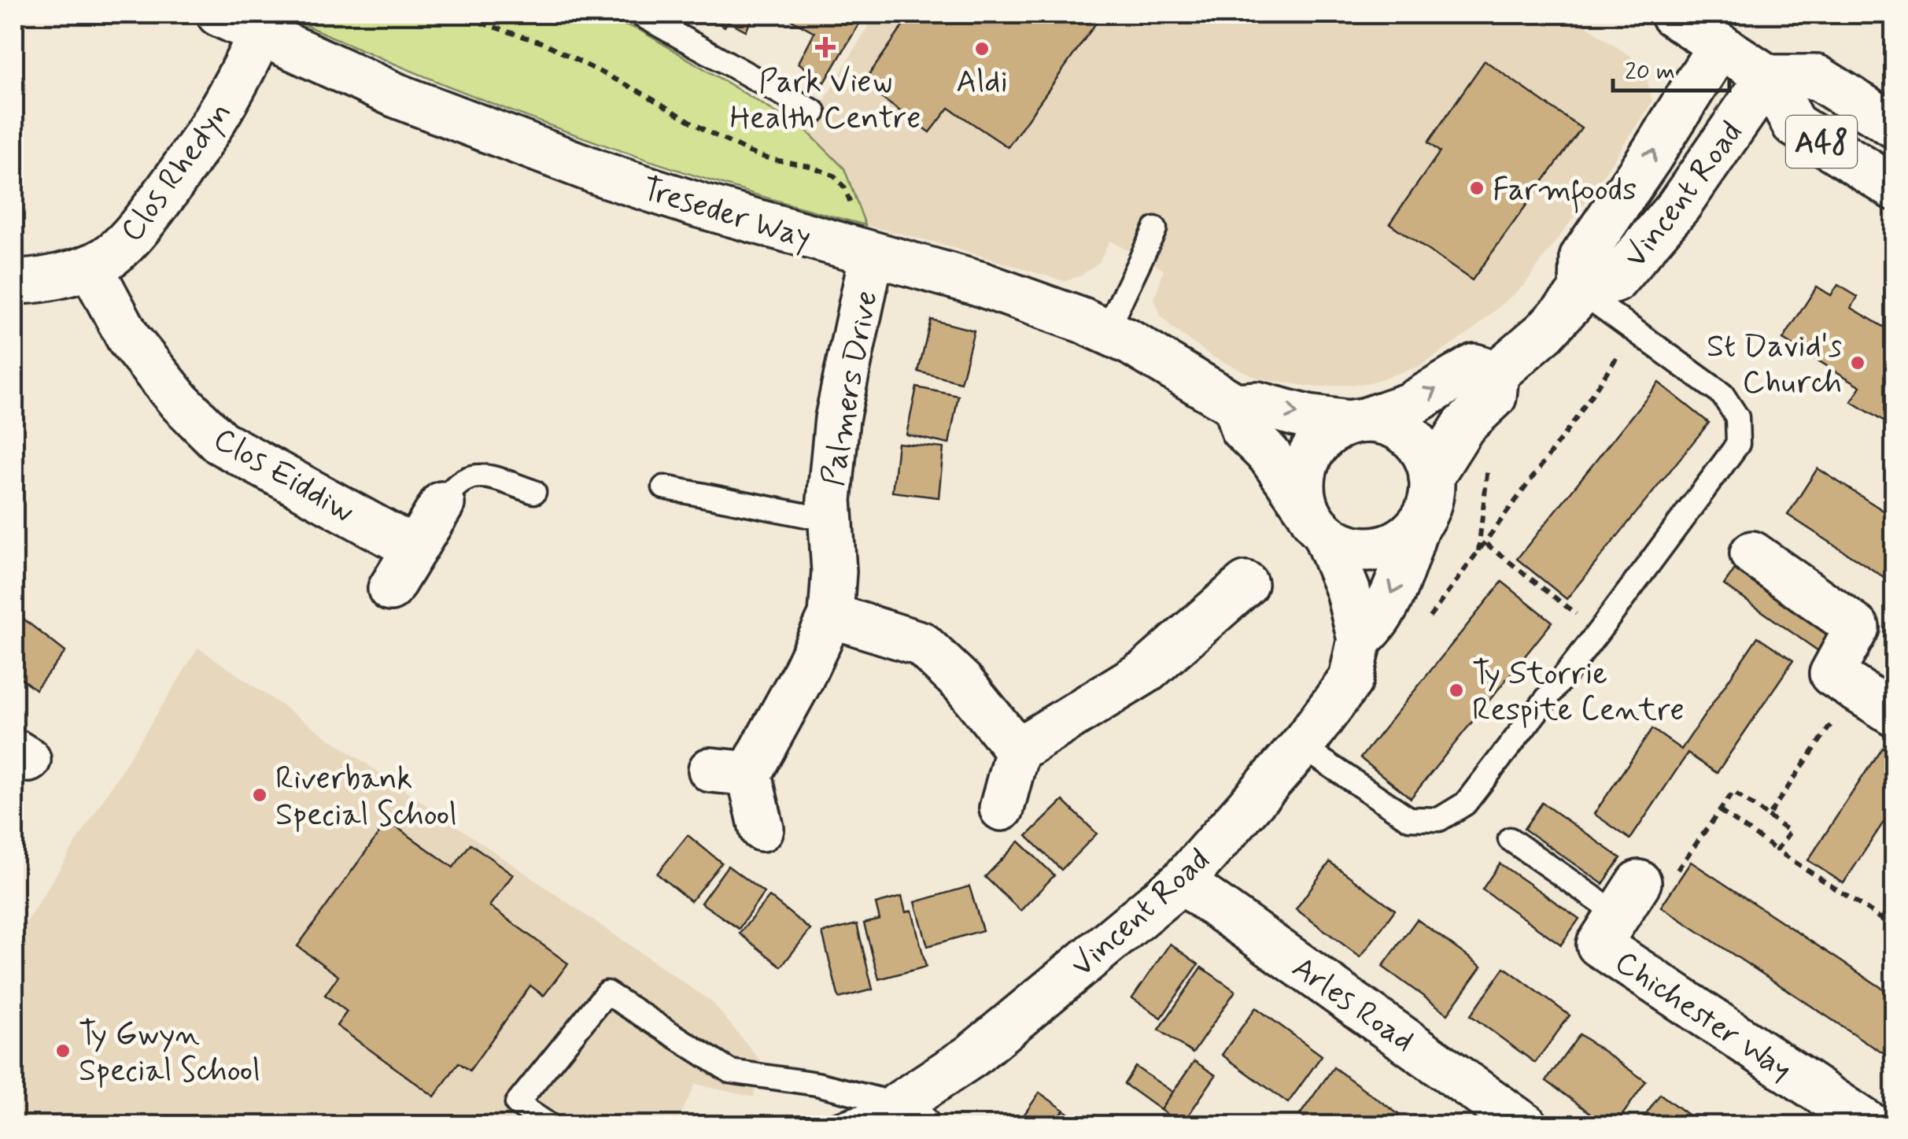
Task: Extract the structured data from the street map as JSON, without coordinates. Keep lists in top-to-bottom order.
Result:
{
  "streets": {
    "main road": [
      "A48",
      "Clos Rhedyn",
      "Vincent Road",
      "Treseder Way",
      "Palmers Drive",
      "Clos Eiddiw",
      "Arles Road",
      "Chichester Way"
    ]
  },
  "crossings": [
    ["A48", "Vincent Road"],
    ["Clos Rhedyn", "Treseder Way"],
    ["Clos Rhedyn", "Clos Eiddiw"],
    ["Vincent Road", "Treseder Way"],
    ["Vincent Road", "Arles Road"],
    ["Treseder Way", "Palmers Drive"]
  ],
  "places": {
    "health": ["Park View Health Centre"],
    "other": [
      "Aldi",
      "Farmfoods",
      "St David's Church",
      "Ty Storrie Respite Centre",
      "Riverbank Special School",
      "Ty Gwyn Special School"
    ]
  },
  "scale_bar": "20 m"
}
